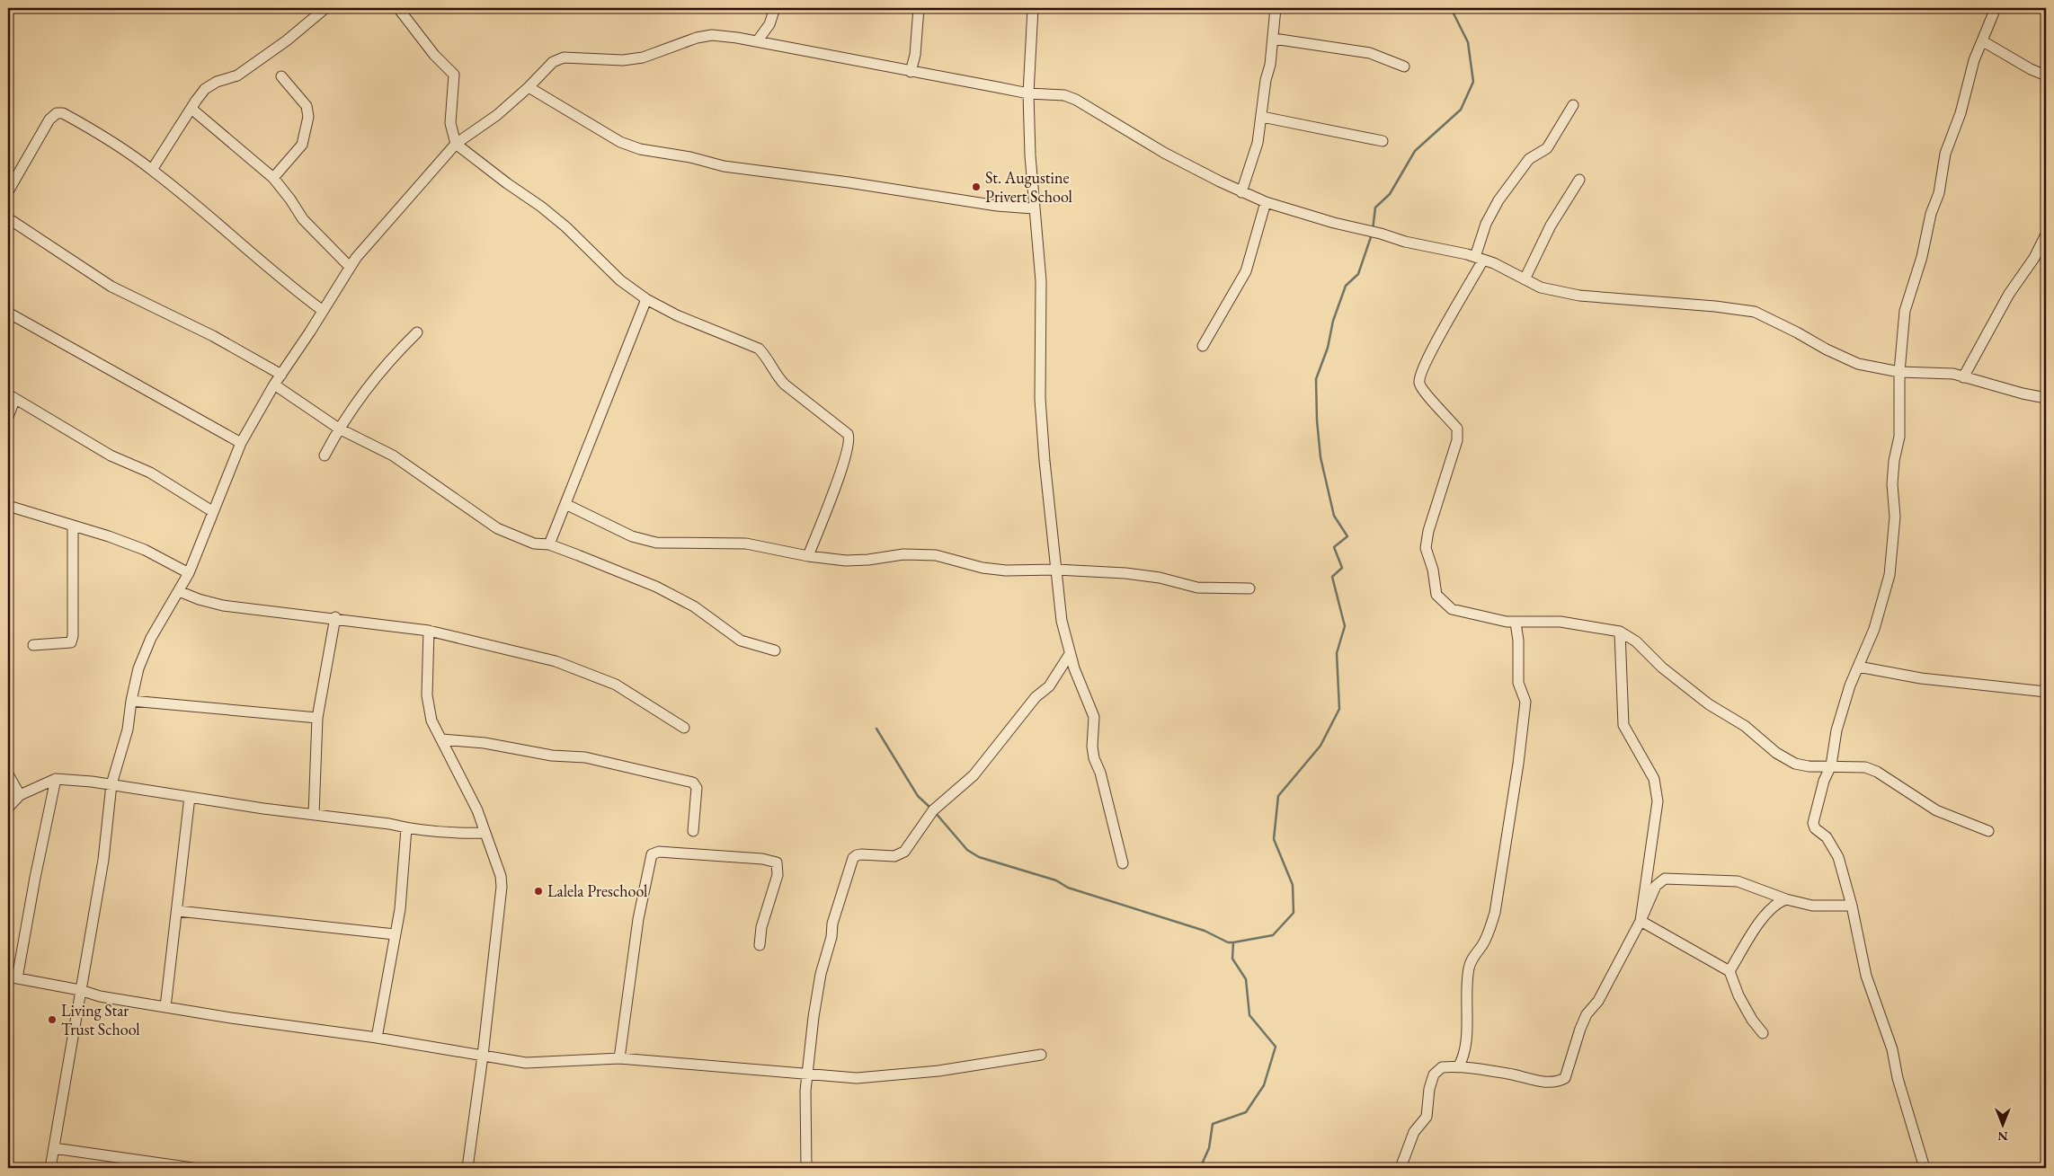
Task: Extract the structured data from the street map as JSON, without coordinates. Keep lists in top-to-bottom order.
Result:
{
  "places": ["St. Augustine Privert School", "Lalela Preschool", "Living Star Trust School"],
  "north": "bottom"
}
